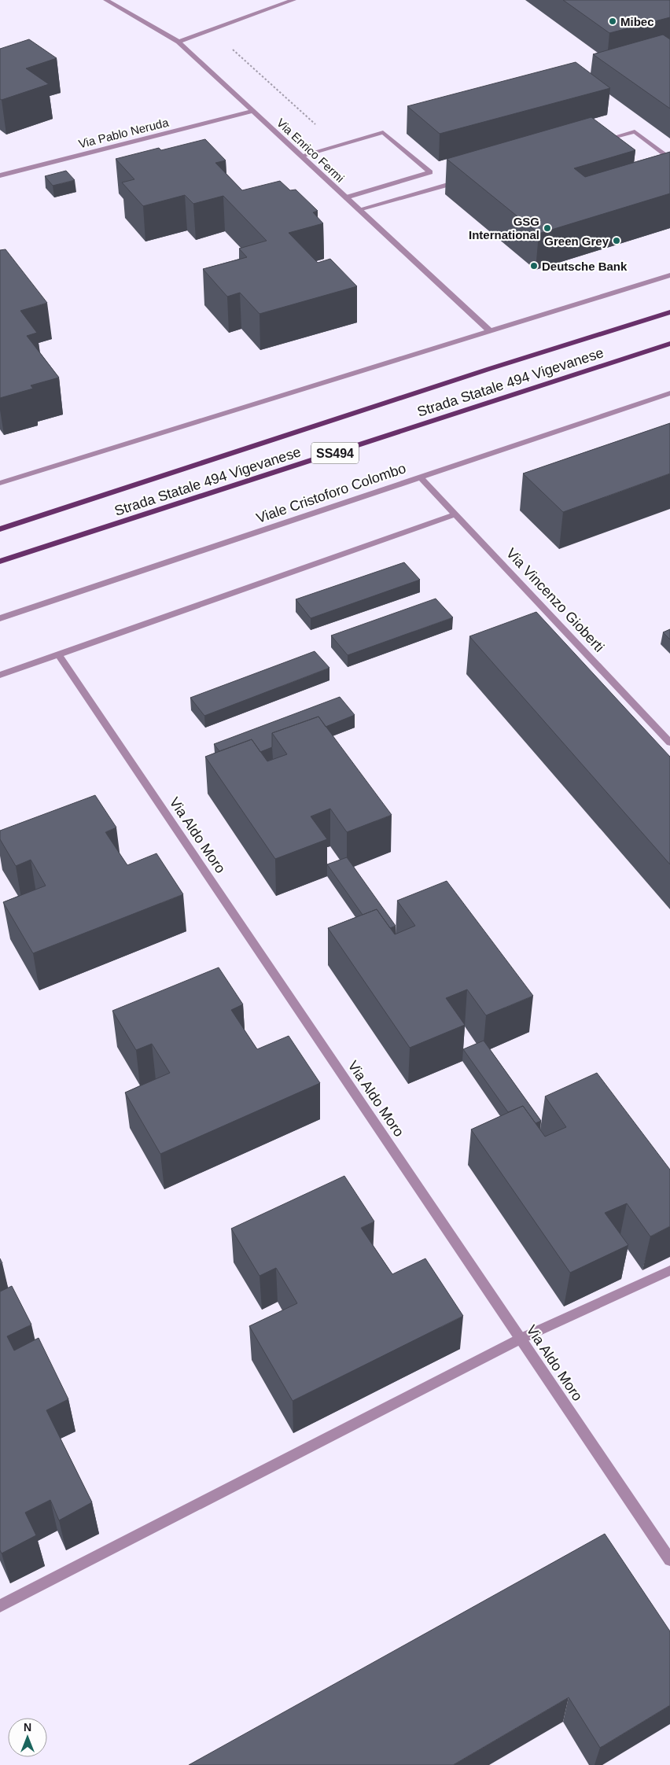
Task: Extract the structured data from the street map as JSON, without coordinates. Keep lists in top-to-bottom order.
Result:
{
  "streets": {
    "main road": ["Strada Statale 494 Vigevanese", "SS494"],
    "street": [
      "Via Pablo Neruda",
      "Via Enrico Fermi",
      "Viale Cristoforo Colombo",
      "Via Vincenzo Gioberti",
      "Via Aldo Moro"
    ]
  },
  "crossings": [
    ["Via Pablo Neruda", "Via Enrico Fermi"],
    ["Viale Cristoforo Colombo", "Via Vincenzo Gioberti"]
  ],
  "places": [
    "Mibec",
    "GSG International",
    "Green Grey",
    "Deutsche Bank"
  ],
  "north": "top"
}
